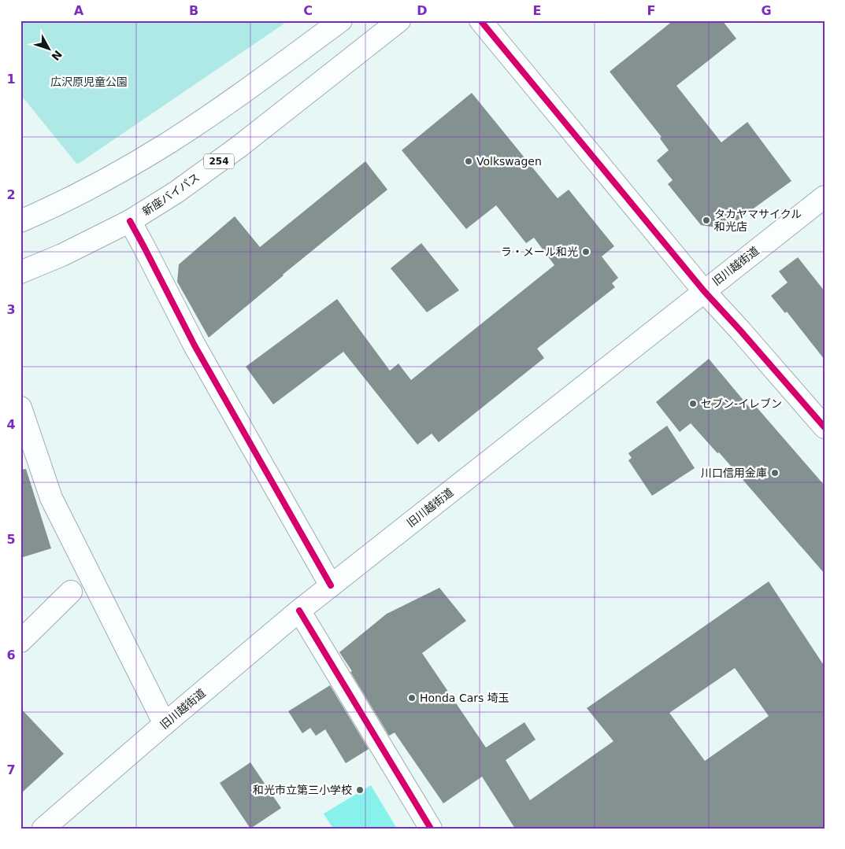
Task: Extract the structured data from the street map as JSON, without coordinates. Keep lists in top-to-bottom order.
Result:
{
  "streets": {
    "main road": ["254", "新座バイパス", "旧川越街道"]
  },
  "parks": ["広沢原児童公園"],
  "places": [
    "Volkswagen",
    "タカヤマサイクル 和光店",
    "ラ・メール和光",
    "セブン-イレブン",
    "川口信用金庫",
    "Honda Cars 埼玉",
    "和光市立第三小学校"
  ],
  "north": "bottom right",
  "grid": {
    "columns": [
      "A",
      "B",
      "C",
      "D",
      "E",
      "F",
      "G"
    ],
    "rows": [
      "1",
      "2",
      "3",
      "4",
      "5",
      "6",
      "7"
    ]
  }
}
